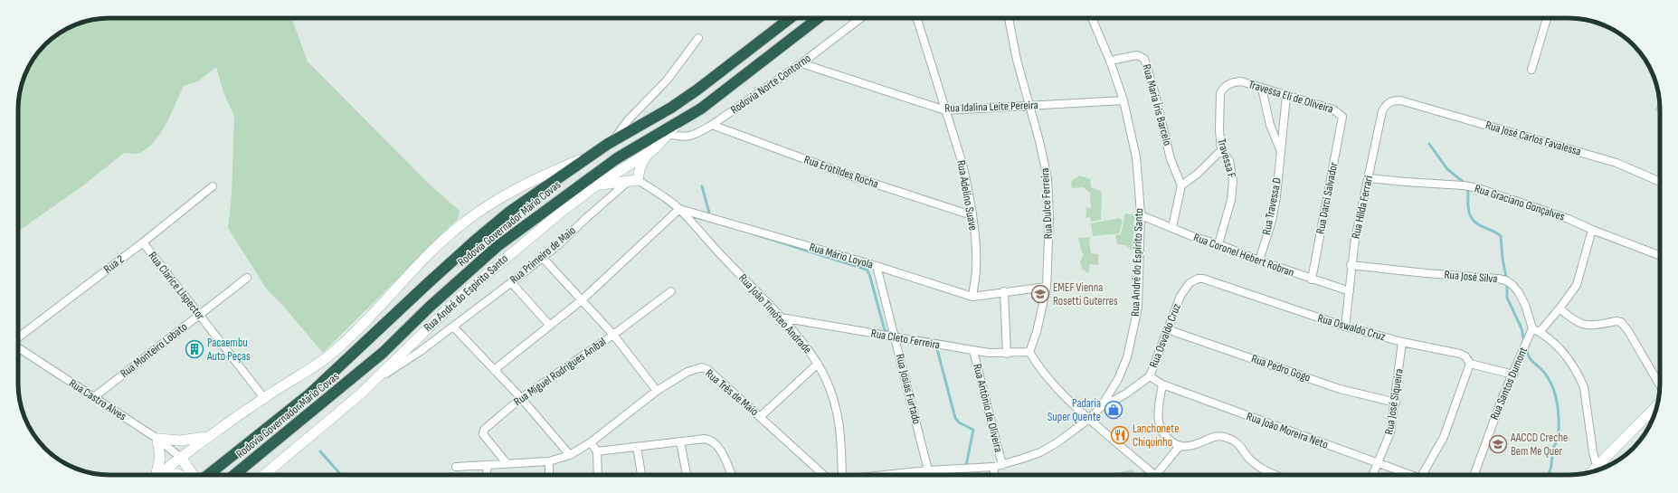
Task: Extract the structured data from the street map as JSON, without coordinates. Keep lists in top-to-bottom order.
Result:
{
  "streets": {
    "highway": ["Rodovia Governador Mário Covas"],
    "street": [
      "Rodovia Norte Contorno",
      "Travessa Eli de Oliveira",
      "Rua Maria Íris Barcelo",
      "Rua Idalina Leite Pereira",
      "Rua José Carlos Favalessa",
      "Travessa F",
      "Rua Erotildes Rocha",
      "Rua Adelino Suave",
      "Rua Darci Salvador",
      "Rua Graciano Gonçalves",
      "Rua Dulce Ferreira",
      "Rua Travessa D",
      "Rua Hilda Ferrari",
      "Rua Primeiro de Maio",
      "Rua Coronel Hebert Robran",
      "Rua Mário Loyola",
      "Rua André do Espírito Santo",
      "Rua 2",
      "Rua José Silva",
      "Rua Clarice Lispector",
      "Rua João Timóteo Andrade",
      "Rua Oswaldo Cruz",
      "Rua Osvaldo Cruz",
      "Rua Cleto Ferreira",
      "Rua Monteiro Lobato",
      "Rua Pedro Gogo",
      "Rua Miguel Rodrigues Aníbal",
      "Rua Santos Dumont",
      "Rua Josias Furtado",
      "Rua Três de Maio",
      "Rua Castro Alves",
      "Rua José Siqueira",
      "Rua Antônio de Oliveira",
      "Rua João Moreira Neto"
    ]
  },
  "crossings": [
    ["Rodovia Norte Contorno", "Rua Idalina Leite Pereira"],
    ["Rodovia Norte Contorno", "Rua Erotildes Rocha"],
    ["Rodovia Norte Contorno", "Rua André do Espírito Santo"],
    ["Travessa Eli de Oliveira", "Travessa F"],
    ["Travessa Eli de Oliveira", "Rua Darci Salvador"],
    ["Travessa Eli de Oliveira", "Rua Travessa D"],
    ["Rua Maria Íris Barcelo", "Rua André do Espírito Santo"],
    ["Rua Idalina Leite Pereira", "Rua Adelino Suave"],
    ["Rua Idalina Leite Pereira", "Rua Dulce Ferreira"],
    ["Rua Idalina Leite Pereira", "Rua André do Espírito Santo"],
    ["Rua José Carlos Favalessa", "Rua Hilda Ferrari"],
    ["Travessa F", "Rua Coronel Hebert Robran"],
    ["Rua Erotildes Rocha", "Rua Adelino Suave"],
    ["Rua Adelino Suave", "Rua Mário Loyola"],
    ["Rua Darci Salvador", "Rua Coronel Hebert Robran"],
    ["Rua Graciano Gonçalves", "Rua Hilda Ferrari"],
    ["Rua Dulce Ferreira", "Rua Mário Loyola"],
    ["Rua Dulce Ferreira", "Rua Cleto Ferreira"],
    ["Rua Travessa D", "Rua Coronel Hebert Robran"],
    ["Rua Hilda Ferrari", "Rua Coronel Hebert Robran"],
    ["Rua Hilda Ferrari", "Rua José Silva"],
    ["Rua Hilda Ferrari", "Rua Oswaldo Cruz"],
    ["Rodovia Governador Mário Covas", "Rua André do Espírito Santo"],
    ["Rodovia Governador Mário Covas", "Rua Clarice Lispector"],
    ["Rodovia Governador Mário Covas", "Rua Castro Alves"],
    ["Rua Primeiro de Maio", "Rua André do Espírito Santo"],
    ["Rua Coronel Hebert Robran", "Rua André do Espírito Santo"],
    ["Rua Mário Loyola", "Rua João Timóteo Andrade"],
    ["Rua Mário Loyola", "Rua Josias Furtado"],
    ["Rua André do Espírito Santo", "Rua Osvaldo Cruz"],
    ["Rua André do Espírito Santo", "Rua Josias Furtado"],
    ["Rua André do Espírito Santo", "Rua Antônio de Oliveira"],
    ["Rua 2", "Rua Clarice Lispector"],
    ["Rua José Silva", "Rua Santos Dumont"],
    ["Rua Clarice Lispector", "Rua Monteiro Lobato"],
    ["Rua João Timóteo Andrade", "Rua Cleto Ferreira"],
    ["Rua Oswaldo Cruz", "Rua Osvaldo Cruz"],
    ["Rua Oswaldo Cruz", "Rua Santos Dumont"],
    ["Rua Oswaldo Cruz", "Rua José Siqueira"],
    ["Rua Osvaldo Cruz", "Rua Pedro Gogo"],
    ["Rua Osvaldo Cruz", "Rua João Moreira Neto"],
    ["Rua Cleto Ferreira", "Rua Josias Furtado"],
    ["Rua Cleto Ferreira", "Rua Antônio de Oliveira"],
    ["Rua Monteiro Lobato", "Rua Castro Alves"],
    ["Rua Pedro Gogo", "Rua José Siqueira"],
    ["Rua Miguel Rodrigues Aníbal", "Rua Três de Maio"],
    ["Rua José Siqueira", "Rua João Moreira Neto"]
  ],
  "places": {
    "school or university": ["EMEF Vienna Rosetti Guterres", "AACCD Creche Bem Me Quer"],
    "building": ["Pacaembu Auto Peças"],
    "shop": ["Padaria Super Quente"],
    "restaurant": ["Lanchonete Chiquinho"]
  }
}
